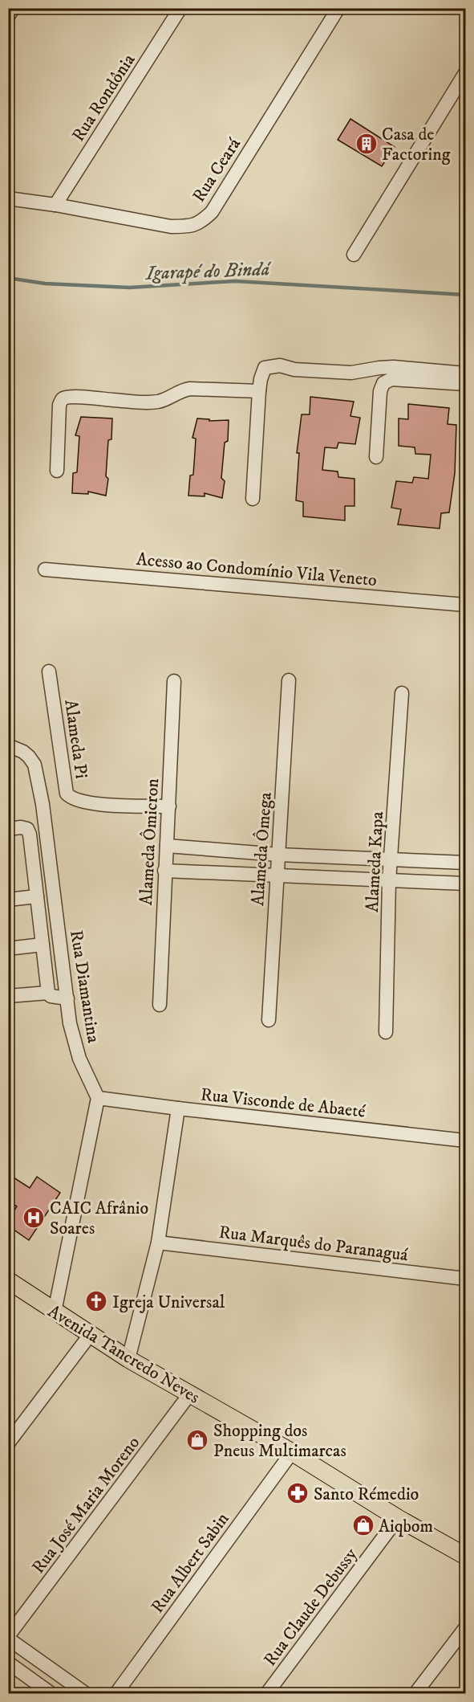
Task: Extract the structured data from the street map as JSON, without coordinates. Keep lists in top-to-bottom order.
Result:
{
  "streets": {
    "main road": ["Avenida Tancredo Neves"],
    "street": [
      "Rua Rondônia",
      "Rua Ceará",
      "Acesso ao Condomínio Vila Veneto",
      "Alameda Pi",
      "Alameda Ômicron",
      "Alameda Ômega",
      "Alameda Kapa",
      "Rua Diamantina",
      "Rua Visconde de Abaeté",
      "Rua Marquês do Paranaguá",
      "Rua José Maria Moreno",
      "Rua Albert Sabin",
      "Rua Claude Debussy"
    ]
  },
  "crossings": [
    ["Rua Rondônia", "Rua Ceará"],
    ["Alameda Pi", "Alameda Ômicron"],
    ["Rua Diamantina", "Rua Visconde de Abaeté"],
    ["Avenida Tancredo Neves", "Rua José Maria Moreno"],
    ["Avenida Tancredo Neves", "Rua Albert Sabin"],
    ["Avenida Tancredo Neves", "Rua Claude Debussy"]
  ],
  "water": ["Igarapé do Bindá"],
  "places": {
    "building": ["Casa de Factoring"],
    "hospital": ["CAIC Afrânio Soares"],
    "church": ["Igreja Universal"],
    "shop": ["Shopping dos Pneus Multimarcas", "Aiqbom"],
    "pharmacy": ["Santo Rémedio"]
  }
}
